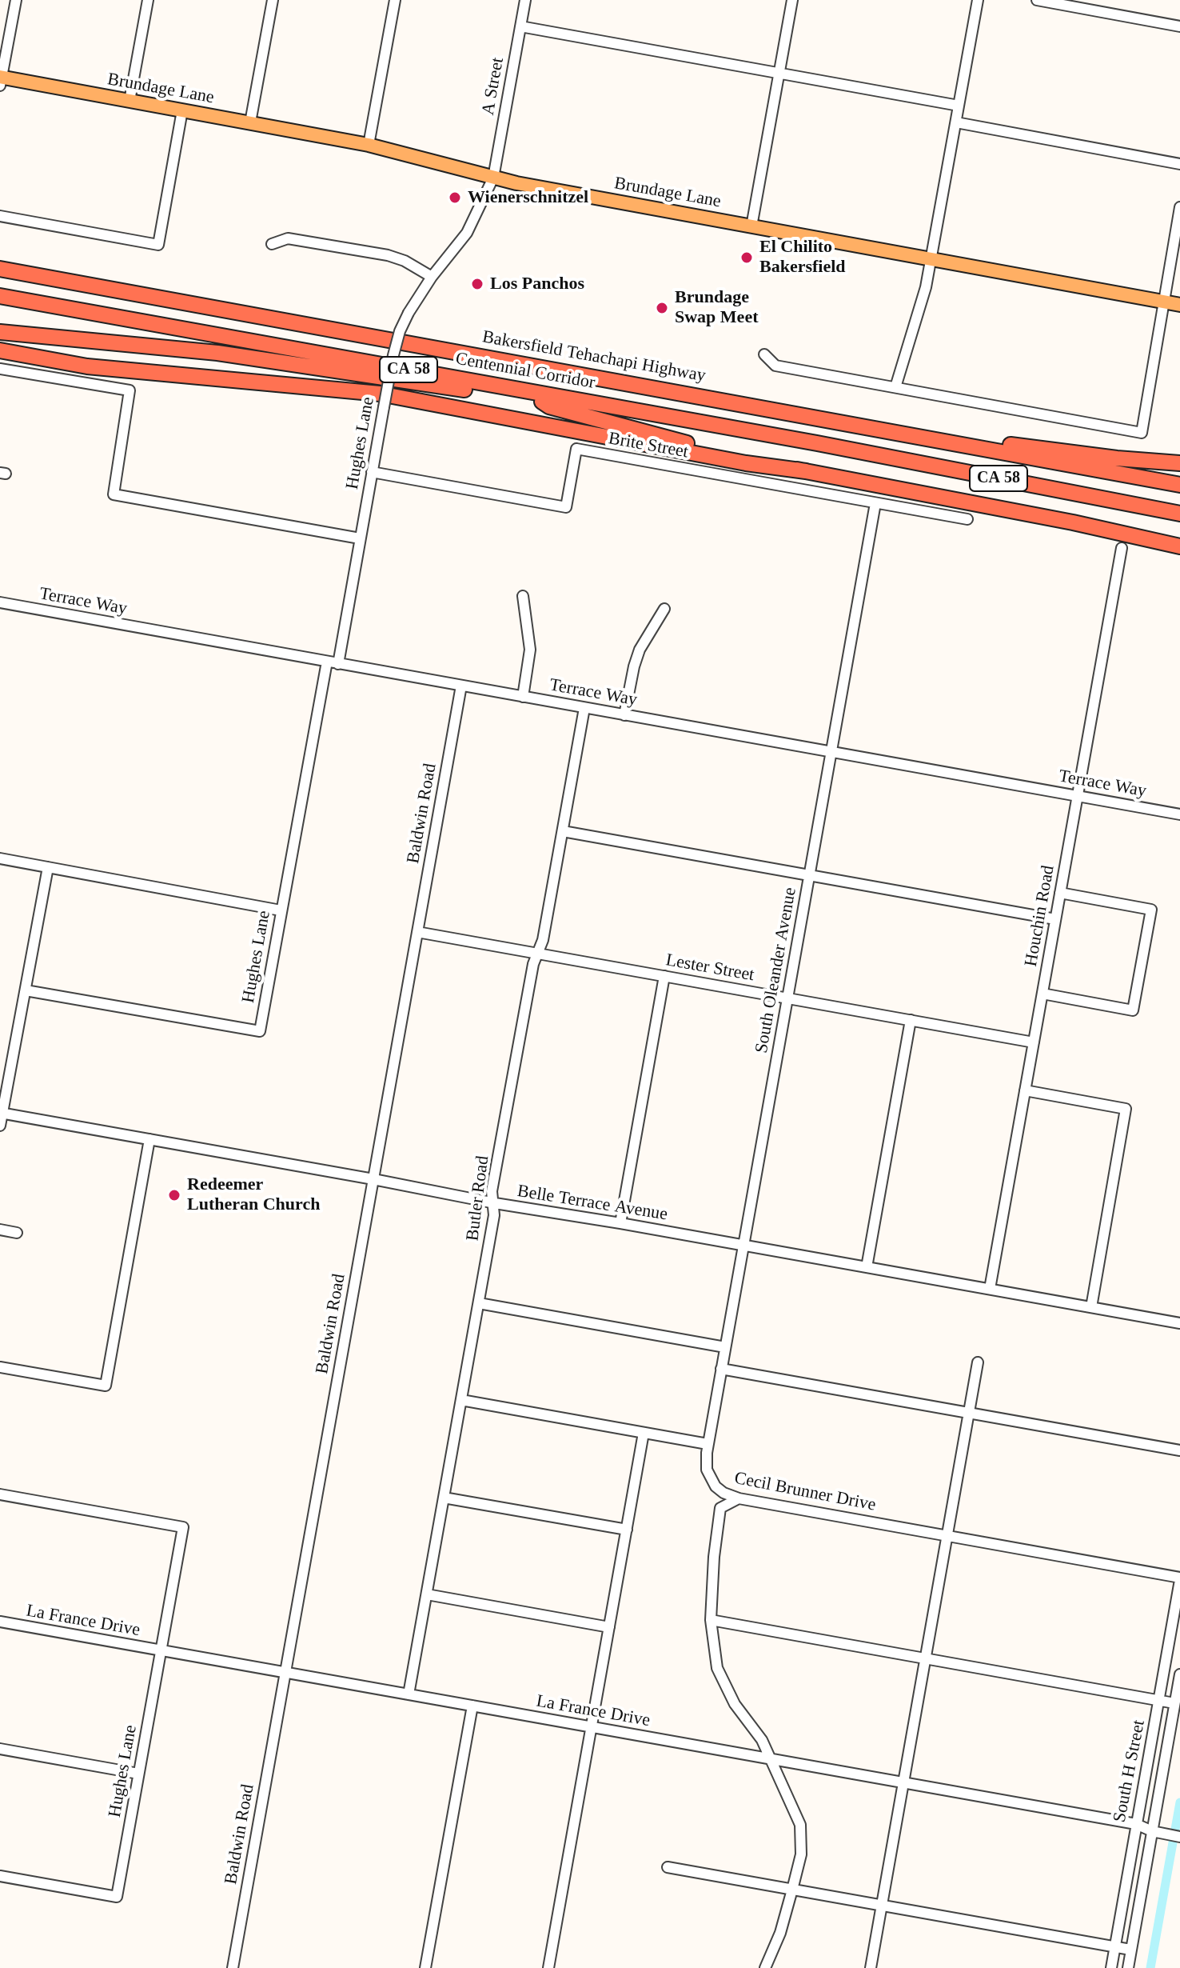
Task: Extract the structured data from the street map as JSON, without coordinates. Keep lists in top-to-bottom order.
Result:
{
  "streets": {
    "highway": ["Bakersfield Tehachapi Highway", "CA 58", "Centennial Corridor"],
    "main road": ["Brundage Lane"],
    "street": [
      "A Street",
      "Hughes Lane",
      "Brite Street",
      "Terrace Way",
      "Baldwin Road",
      "Houchin Road",
      "Lester Street",
      "South Oleander Avenue",
      "Butler Road",
      "Belle Terrace Avenue",
      "Cecil Brunner Drive",
      "La France Drive",
      "South H Street"
    ]
  },
  "crossings": [
    ["A Street", "Brundage Lane"],
    ["A Street", "Hughes Lane"],
    ["Brundage Lane", "Hughes Lane"],
    ["CA 58", "Centennial Corridor"],
    ["Hughes Lane", "Brite Street"],
    ["Hughes Lane", "Terrace Way"],
    ["Hughes Lane", "La France Drive"],
    ["Brite Street", "South Oleander Avenue"],
    ["Terrace Way", "Baldwin Road"],
    ["Terrace Way", "Houchin Road"],
    ["Terrace Way", "South Oleander Avenue"],
    ["Terrace Way", "Butler Road"],
    ["Baldwin Road", "Lester Street"],
    ["Baldwin Road", "Belle Terrace Avenue"],
    ["Baldwin Road", "La France Drive"],
    ["Houchin Road", "Lester Street"],
    ["Houchin Road", "Belle Terrace Avenue"],
    ["Lester Street", "South Oleander Avenue"],
    ["Lester Street", "Butler Road"],
    ["South Oleander Avenue", "Belle Terrace Avenue"],
    ["South Oleander Avenue", "Cecil Brunner Drive"],
    ["Butler Road", "Belle Terrace Avenue"],
    ["Butler Road", "La France Drive"],
    ["Cecil Brunner Drive", "South H Street"],
    ["La France Drive", "South H Street"]
  ],
  "places": [
    "Wienerschnitzel",
    "El Chilito Bakersfield",
    "Los Panchos",
    "Brundage Swap Meet",
    "Redeemer Lutheran Church"
  ]
}
